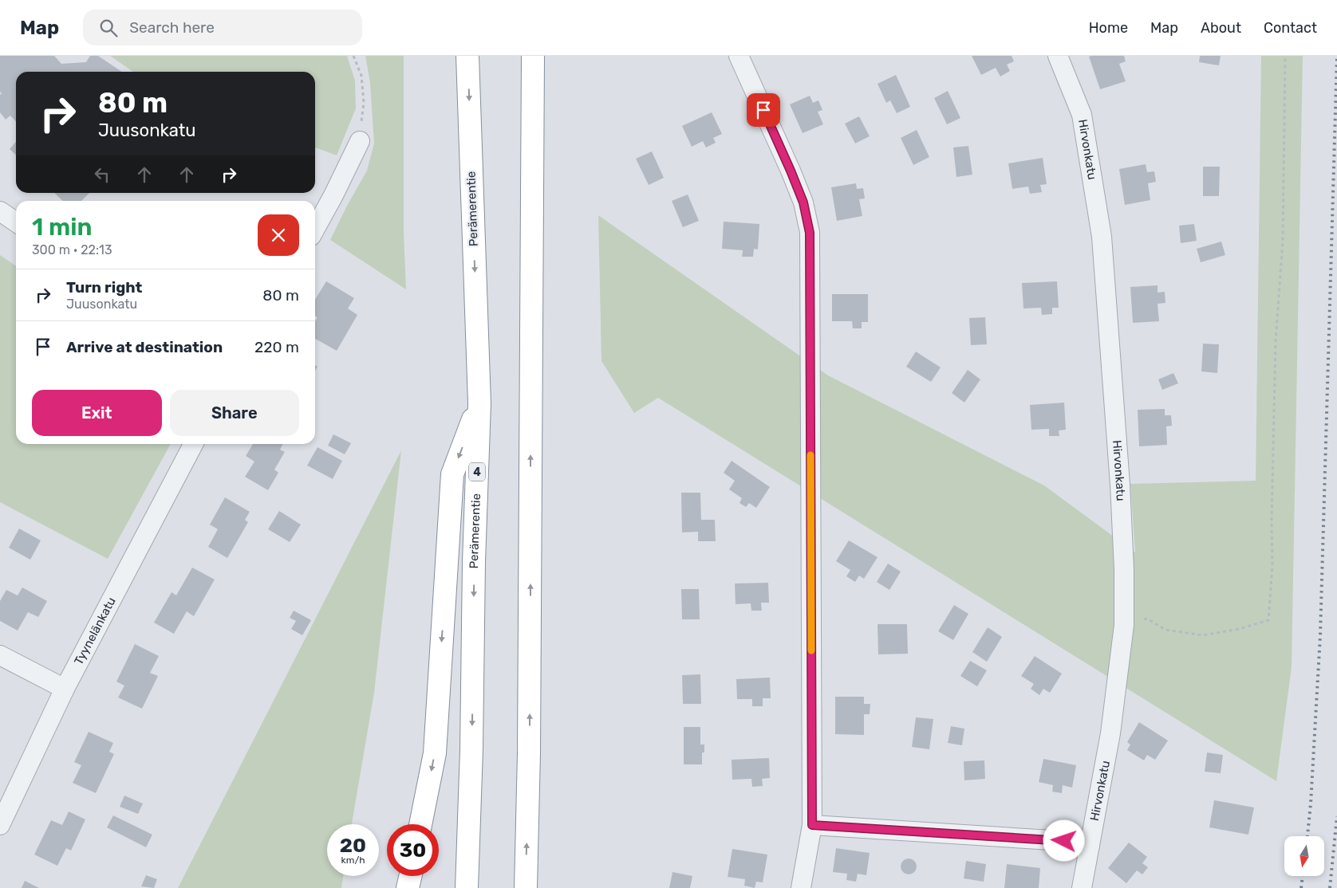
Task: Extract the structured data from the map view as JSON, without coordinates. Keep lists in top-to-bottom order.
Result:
{
  "streets": {
    "highway": ["Perämerentie", "4"],
    "street": ["Hirvonkatu", "Tyynelänkatu"]
  },
  "north": "bottom",
  "page": {
    "header": "Map",
    "search": "Search here",
    "nav": [
      "Home",
      "Map",
      "About",
      "Contact"
    ],
    "turn": ["80 m", "Juusonkatu"],
    "heading": ["1 min", "300 m · 22:13"],
    "list": [
      {
        "name": "Turn right",
        "note": "Juusonkatu",
        "value": "80 m"
      },
      {
        "name": "Arrive at destination",
        "value": "220 m"
      }
    ],
    "buttons": ["Exit", "Share"],
    "speed": "20 km/h",
    "limit": "30"
  }
}
